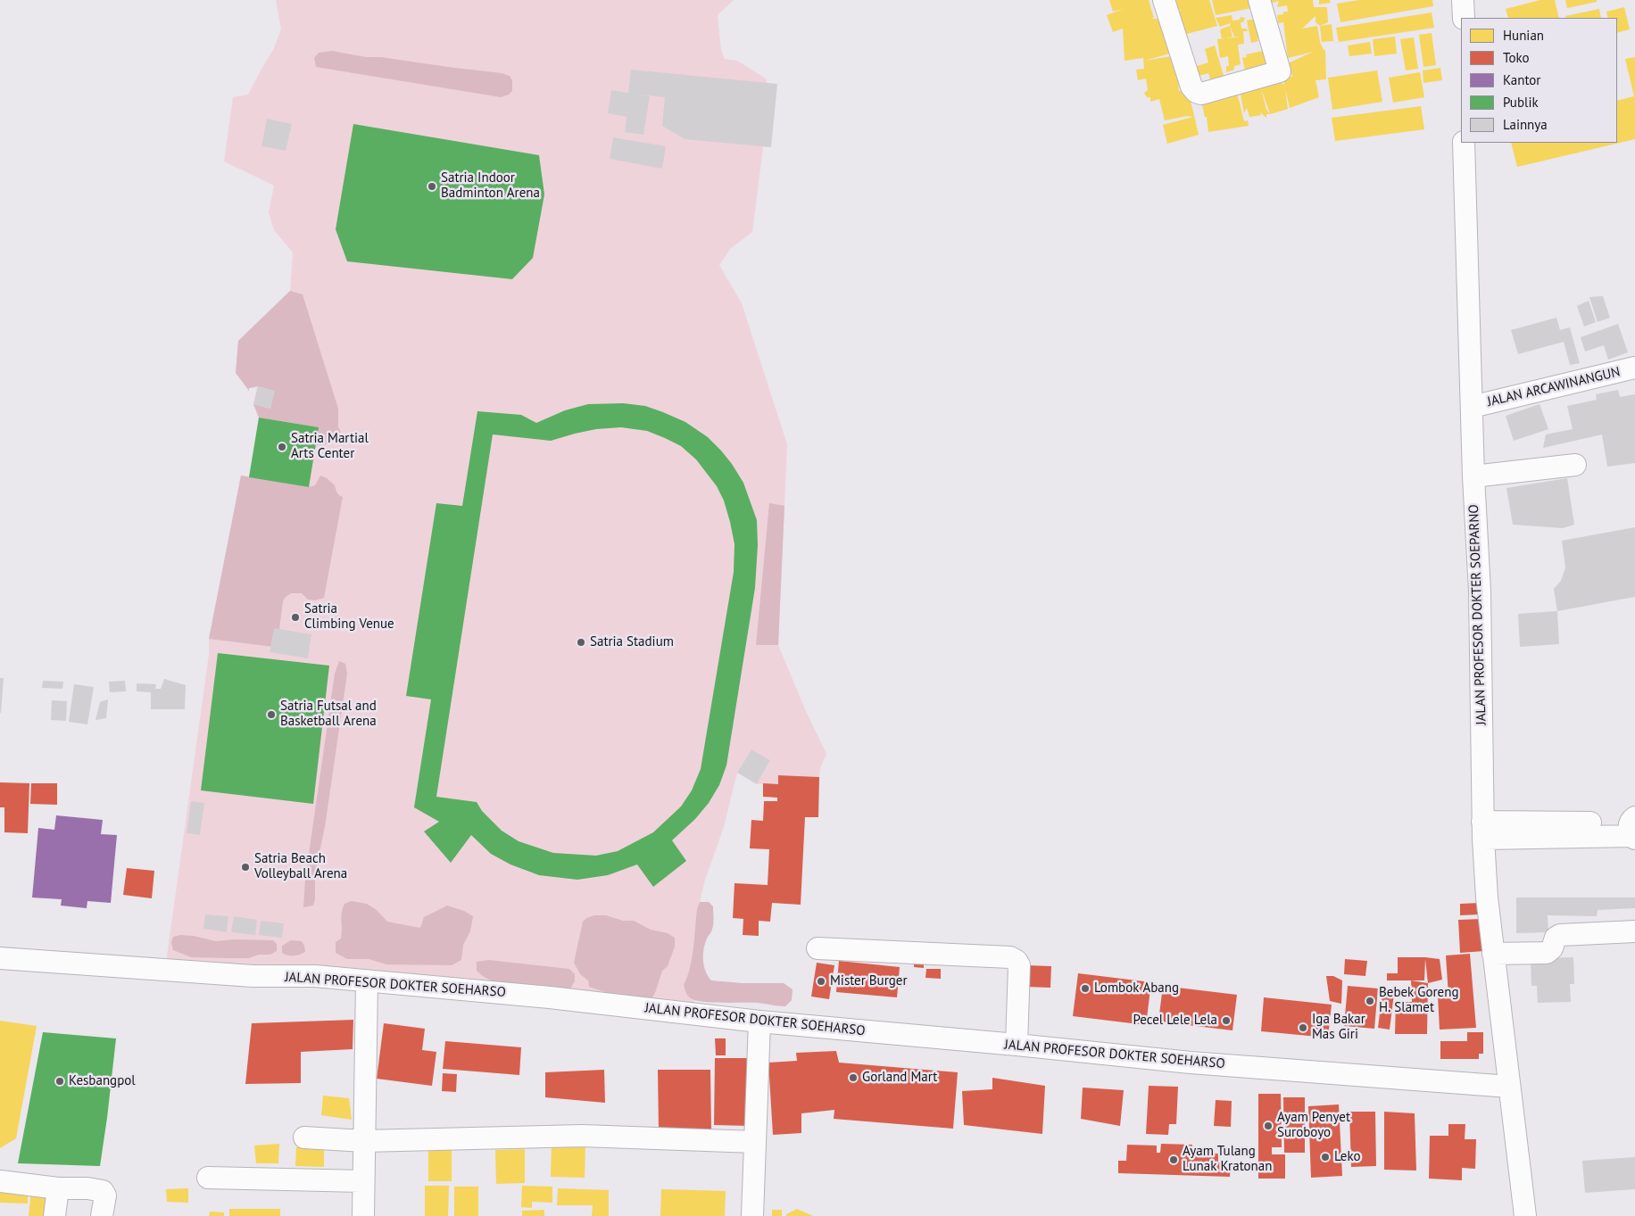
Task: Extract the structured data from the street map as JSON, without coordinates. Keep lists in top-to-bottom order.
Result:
{
  "streets": {
    "street": ["JALAN ARCAWINANGUN", "JALAN PROFESOR DOKTER SOEPARNO", "JALAN PROFESOR DOKTER SOEHARSO"]
  },
  "crossings": [
    ["JALAN ARCAWINANGUN", "JALAN PROFESOR DOKTER SOEPARNO"],
    ["JALAN PROFESOR DOKTER SOEPARNO", "JALAN PROFESOR DOKTER SOEHARSO"]
  ],
  "places": [
    "Satria Indoor Badminton Arena",
    "Satria Martial Arts Center",
    "Satria Climbing Venue",
    "Satria Stadium",
    "Satria Futsal and Basketball Arena",
    "Satria Beach Volleyball Arena",
    "Mister Burger",
    "Lombok Abang",
    "Bebek Goreng H. Slamet",
    "Pecel Lele Lela",
    "Iga Bakar Mas Giri",
    "Gorland Mart",
    "Kesbangpol",
    "Ayam Penyet Suroboyo",
    "Leko",
    "Ayam Tulang Lunak Kratonan"
  ],
  "legend": [
    "Hunian",
    "Toko",
    "Kantor",
    "Publik",
    "Lainnya"
  ]
}
